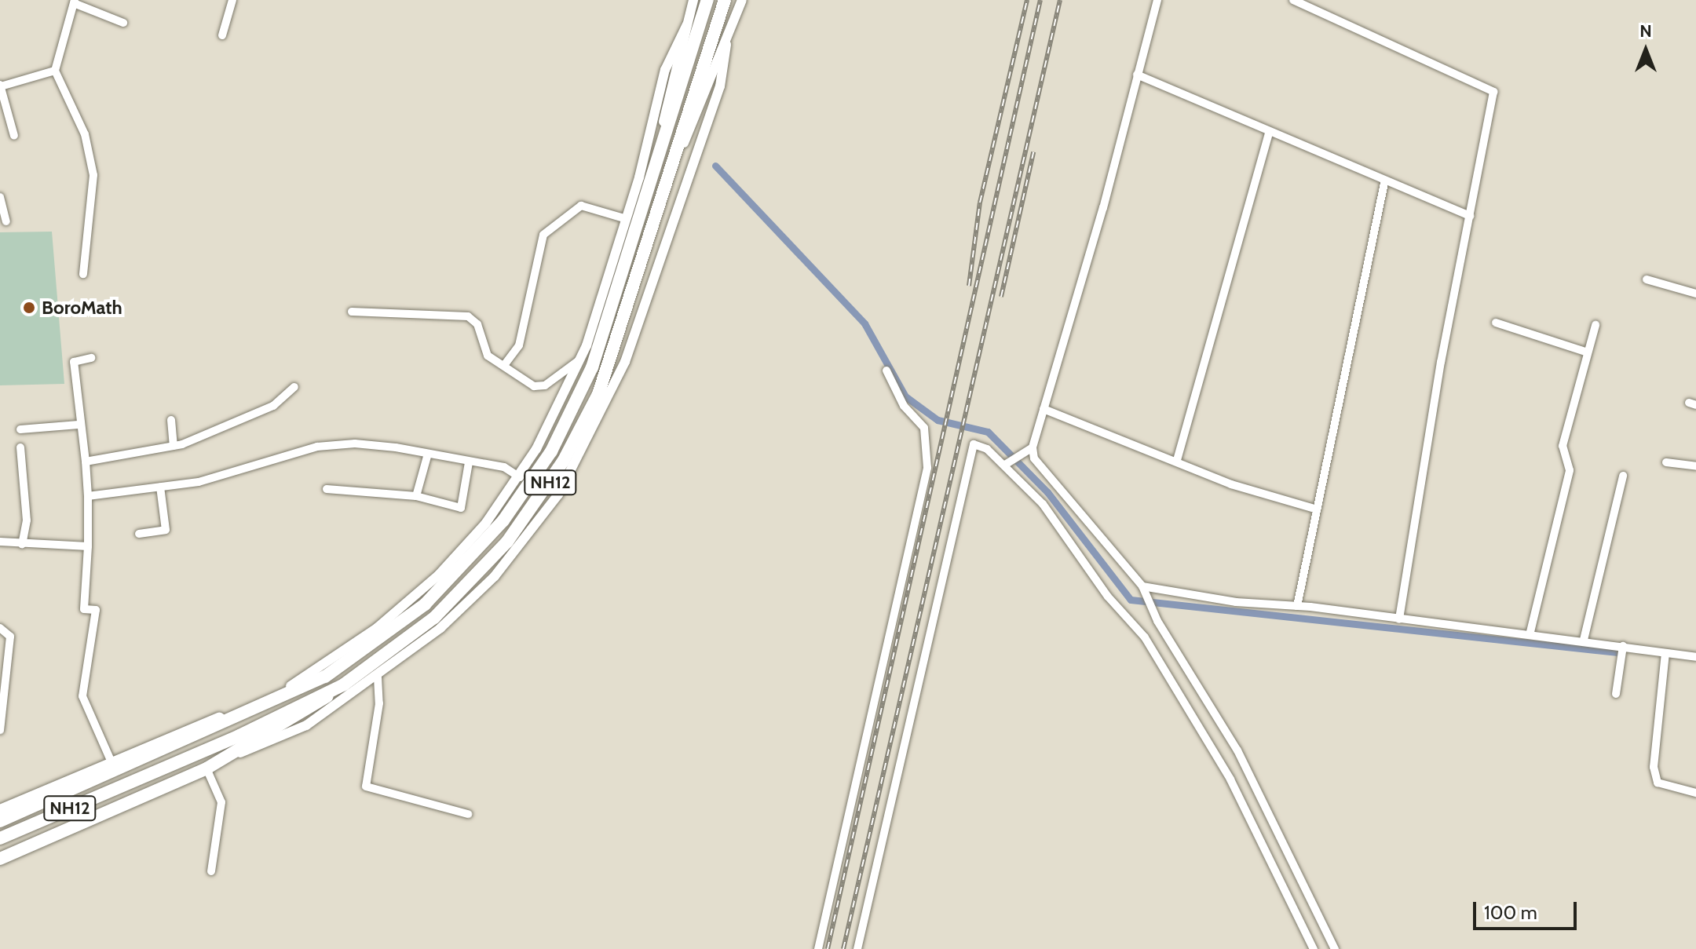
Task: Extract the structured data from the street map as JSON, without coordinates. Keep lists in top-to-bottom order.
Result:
{
  "streets": {
    "main road": ["NH12"]
  },
  "places": ["BoroMath"],
  "scale_bar": "100 m",
  "north": "top"
}
